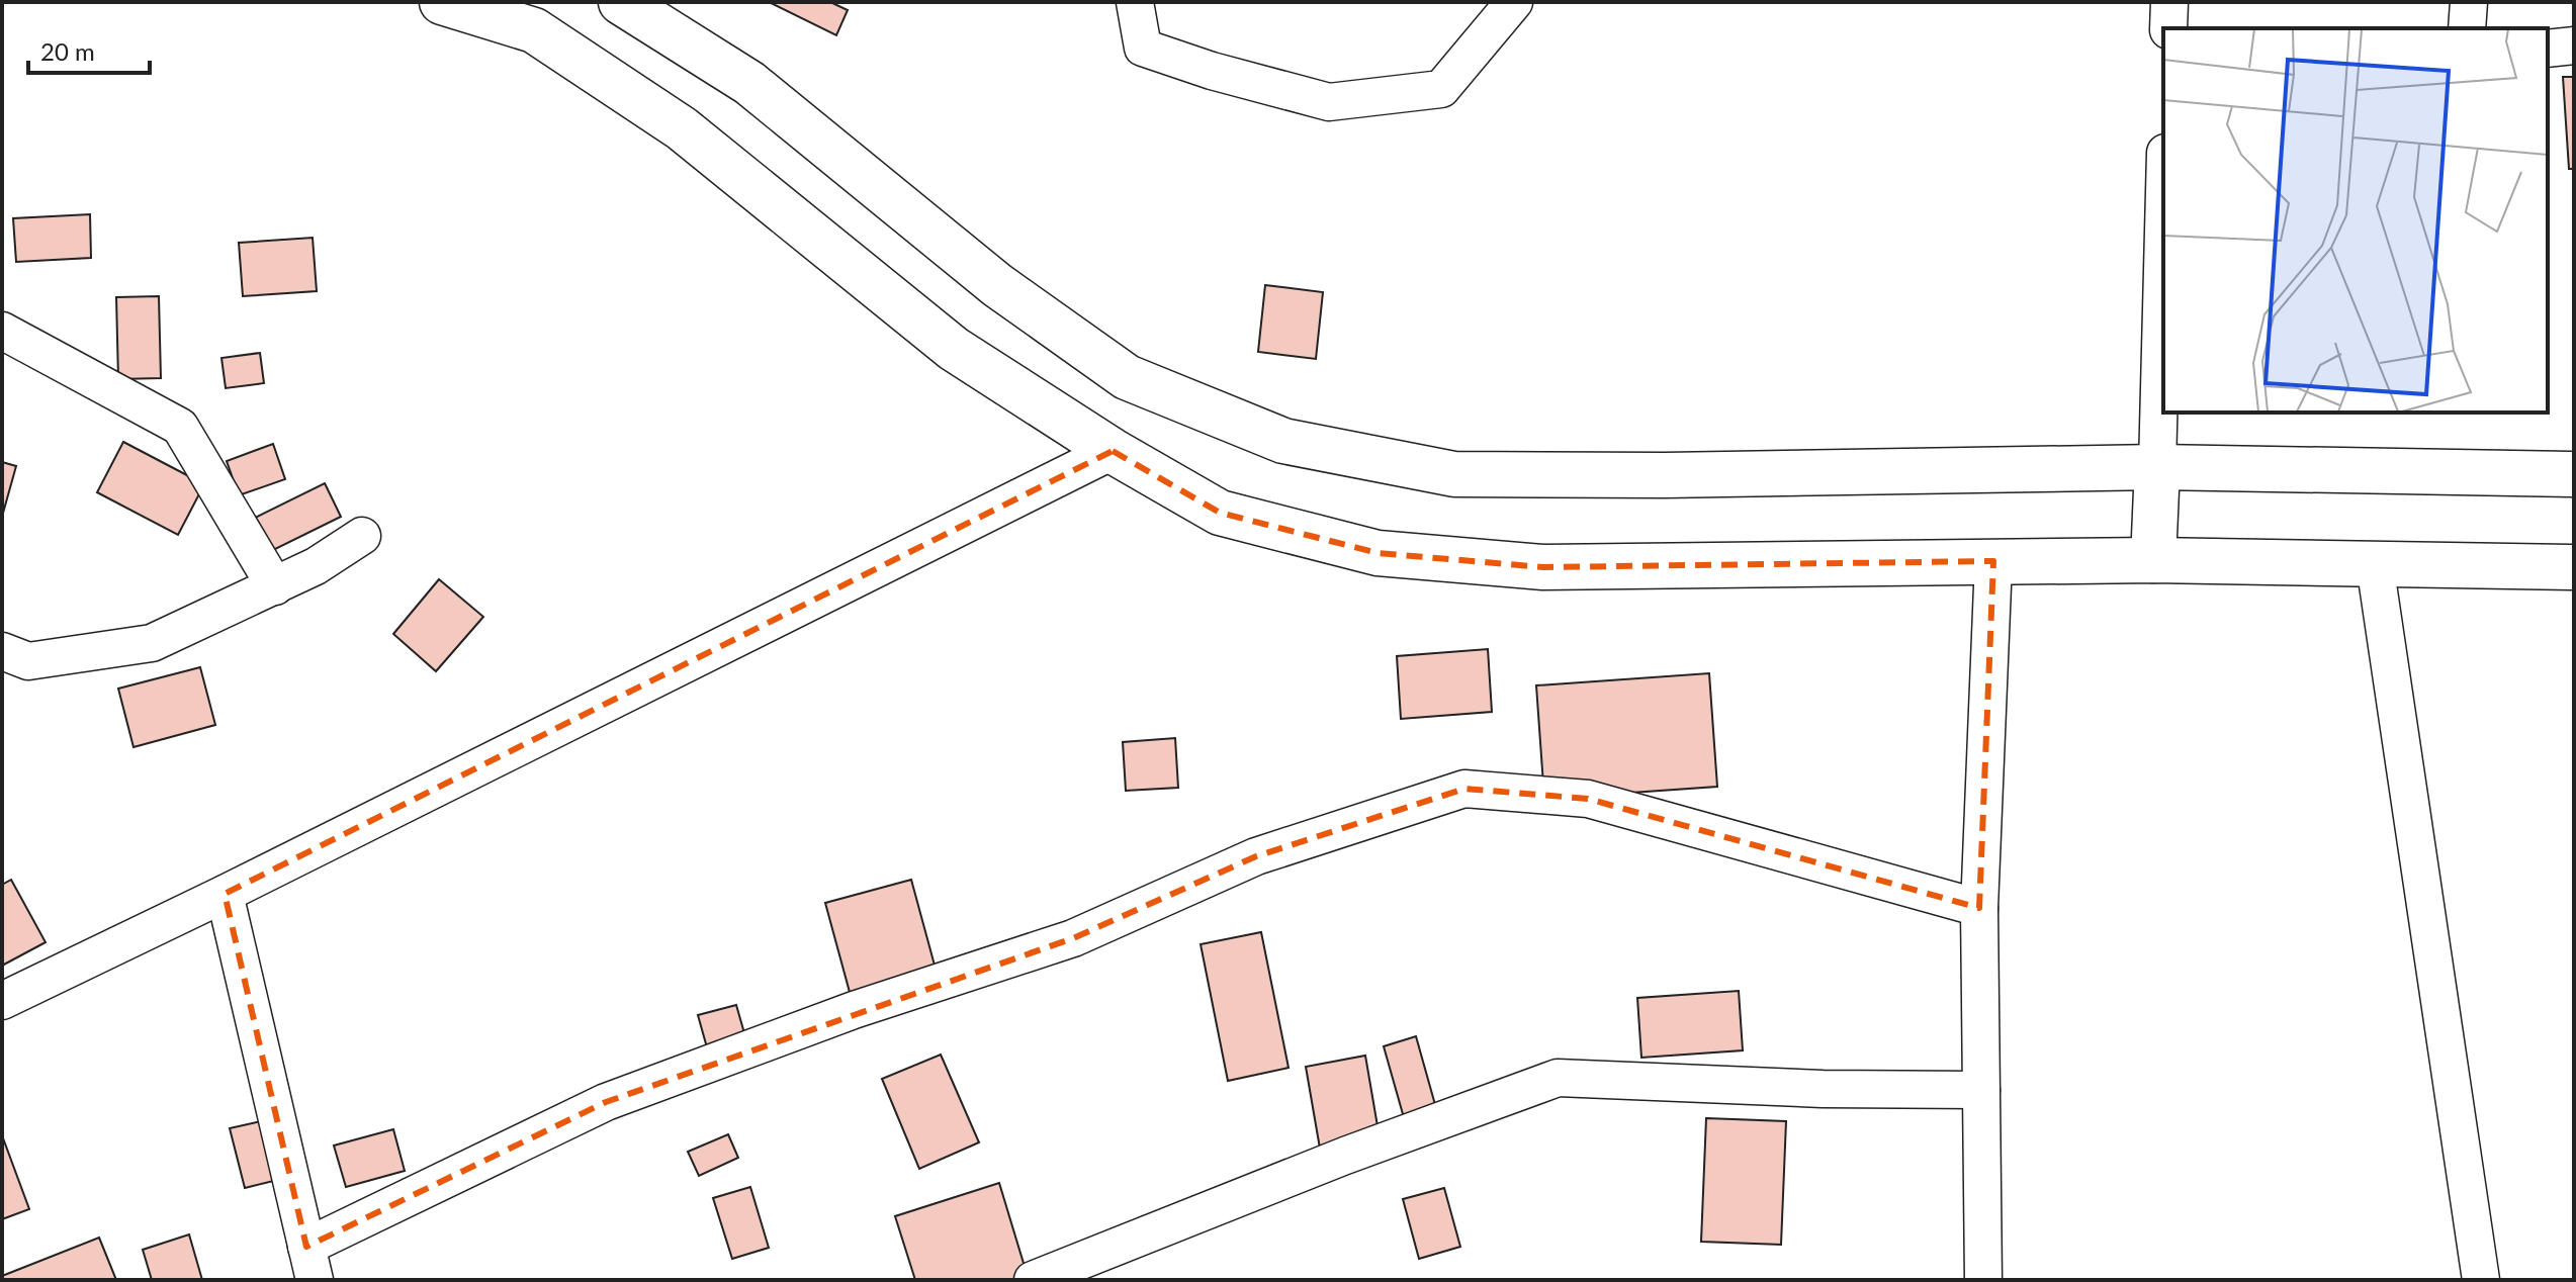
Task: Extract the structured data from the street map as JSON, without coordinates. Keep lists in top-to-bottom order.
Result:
{
  "scale_bar": "20 m"
}
